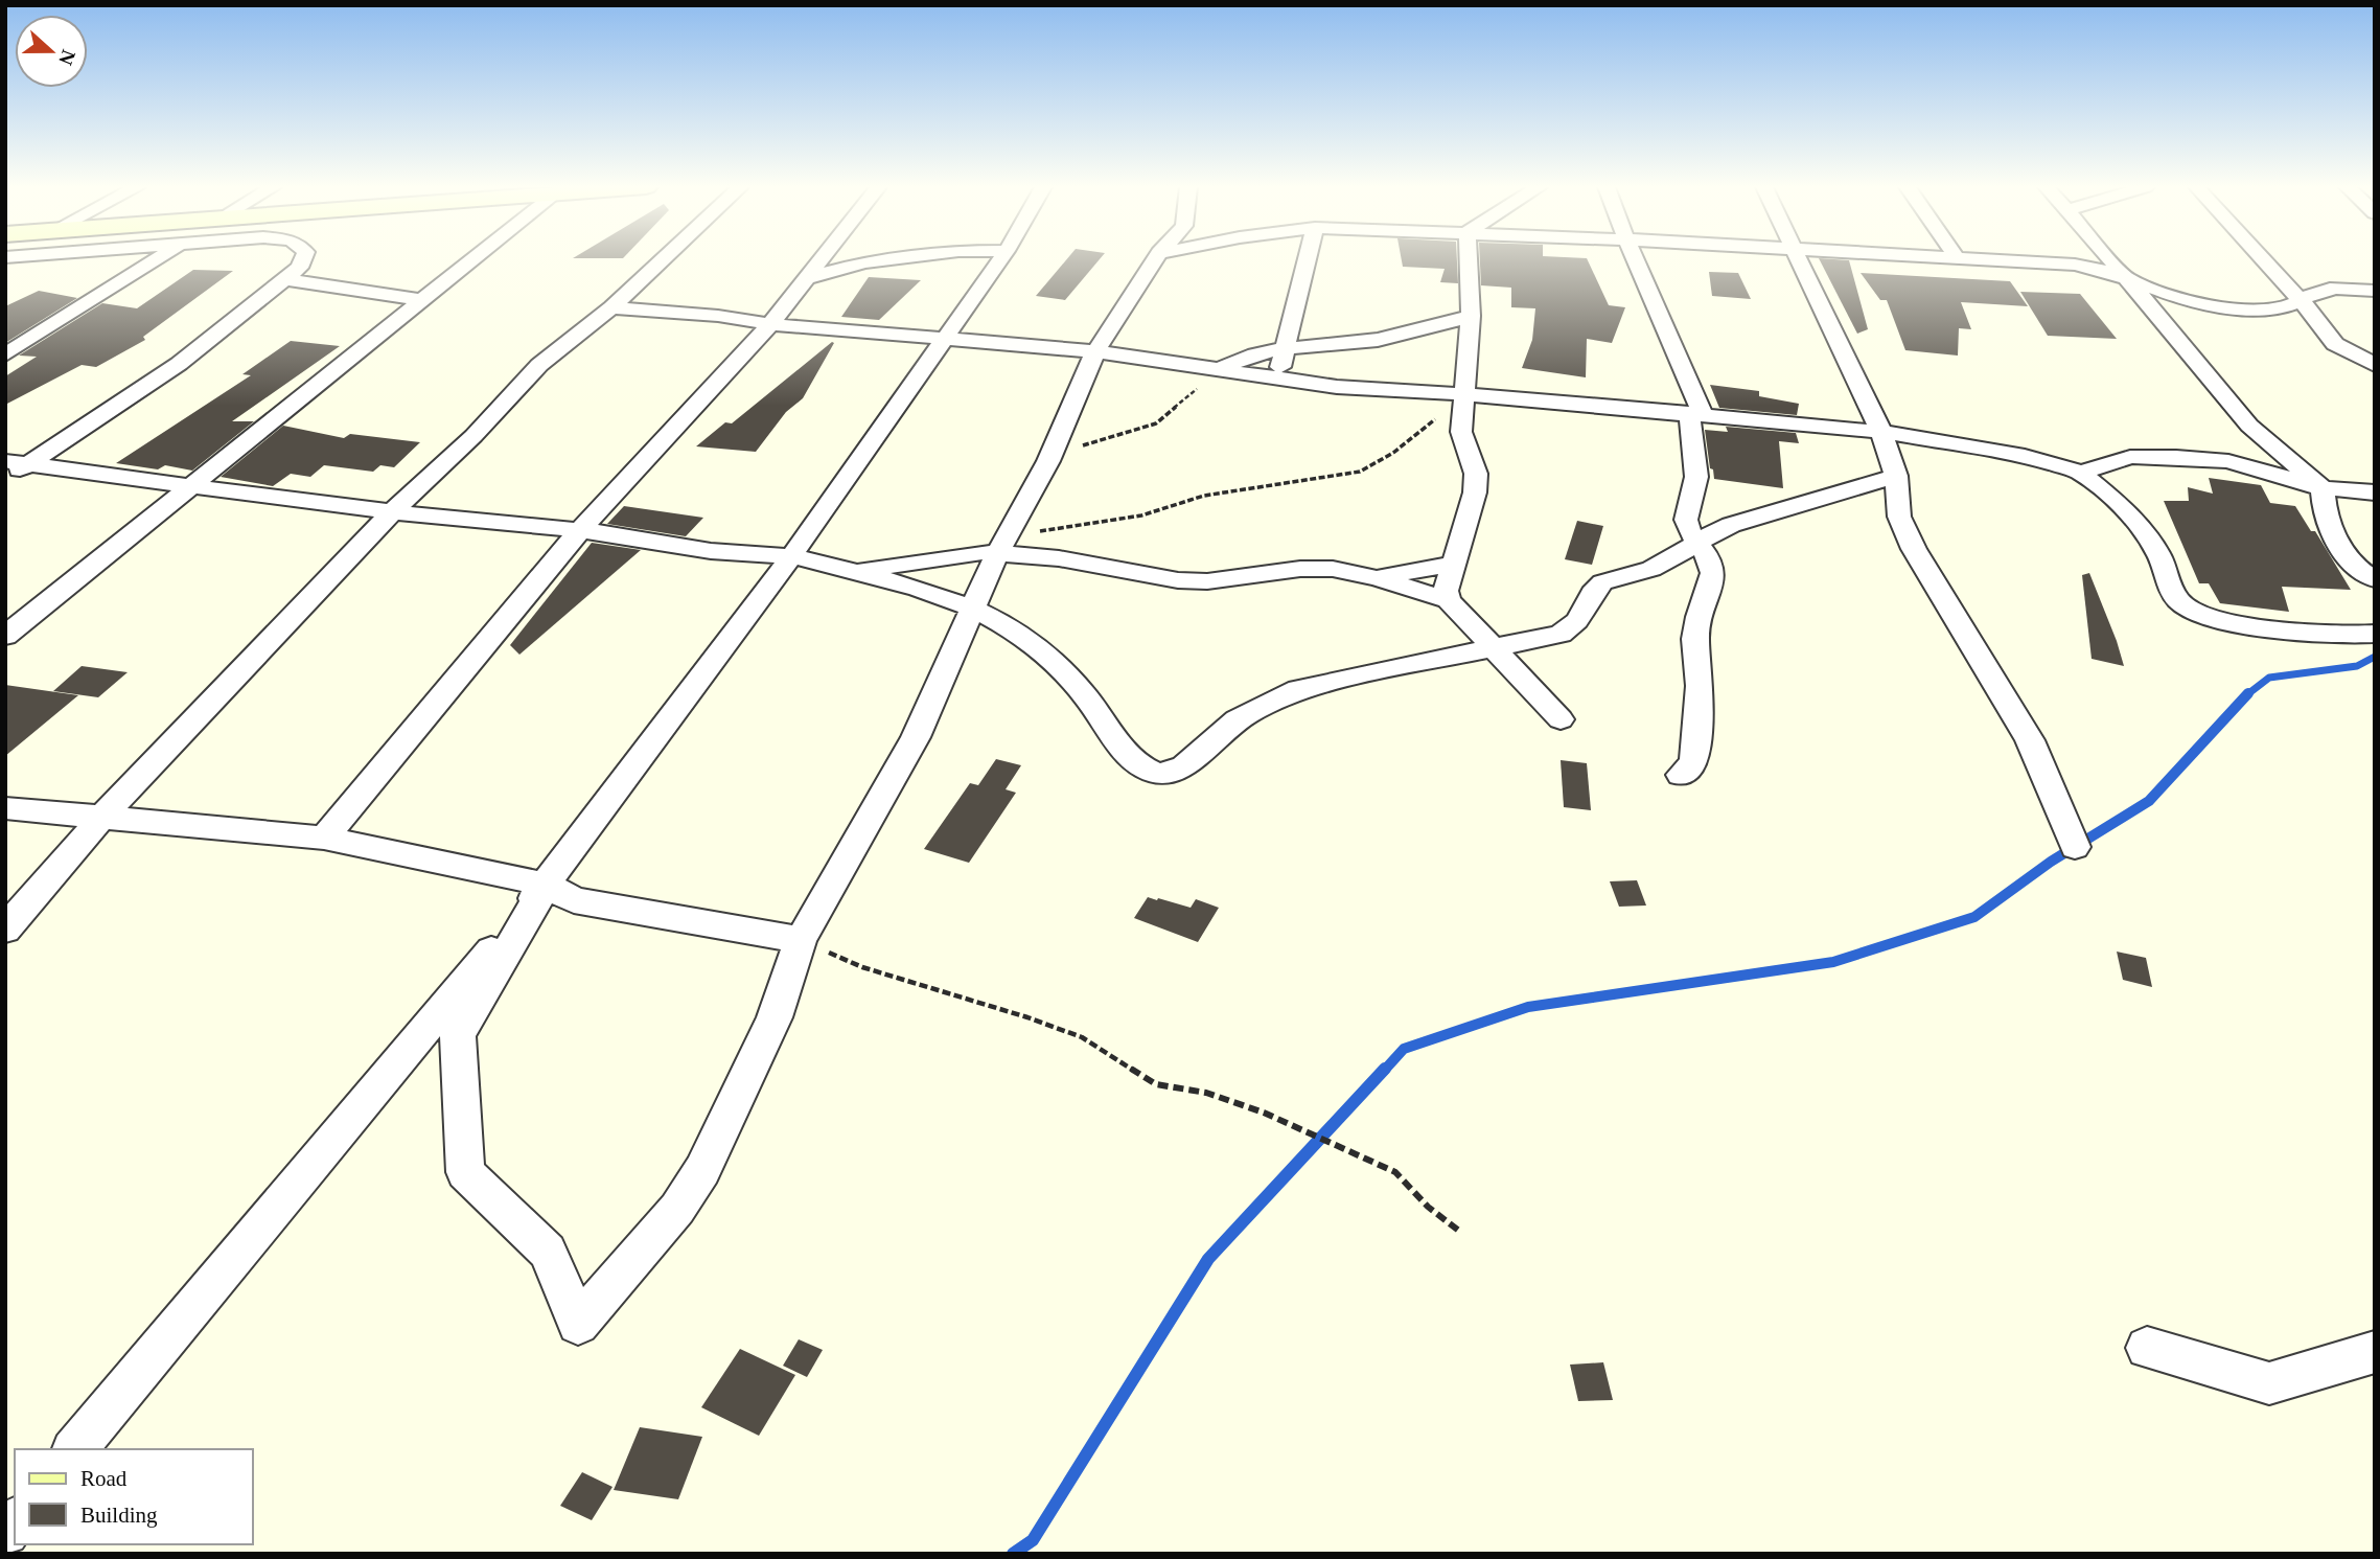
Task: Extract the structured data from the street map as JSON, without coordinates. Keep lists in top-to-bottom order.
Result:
{
  "legend": ["Road", "Building"],
  "north": "right"
}
